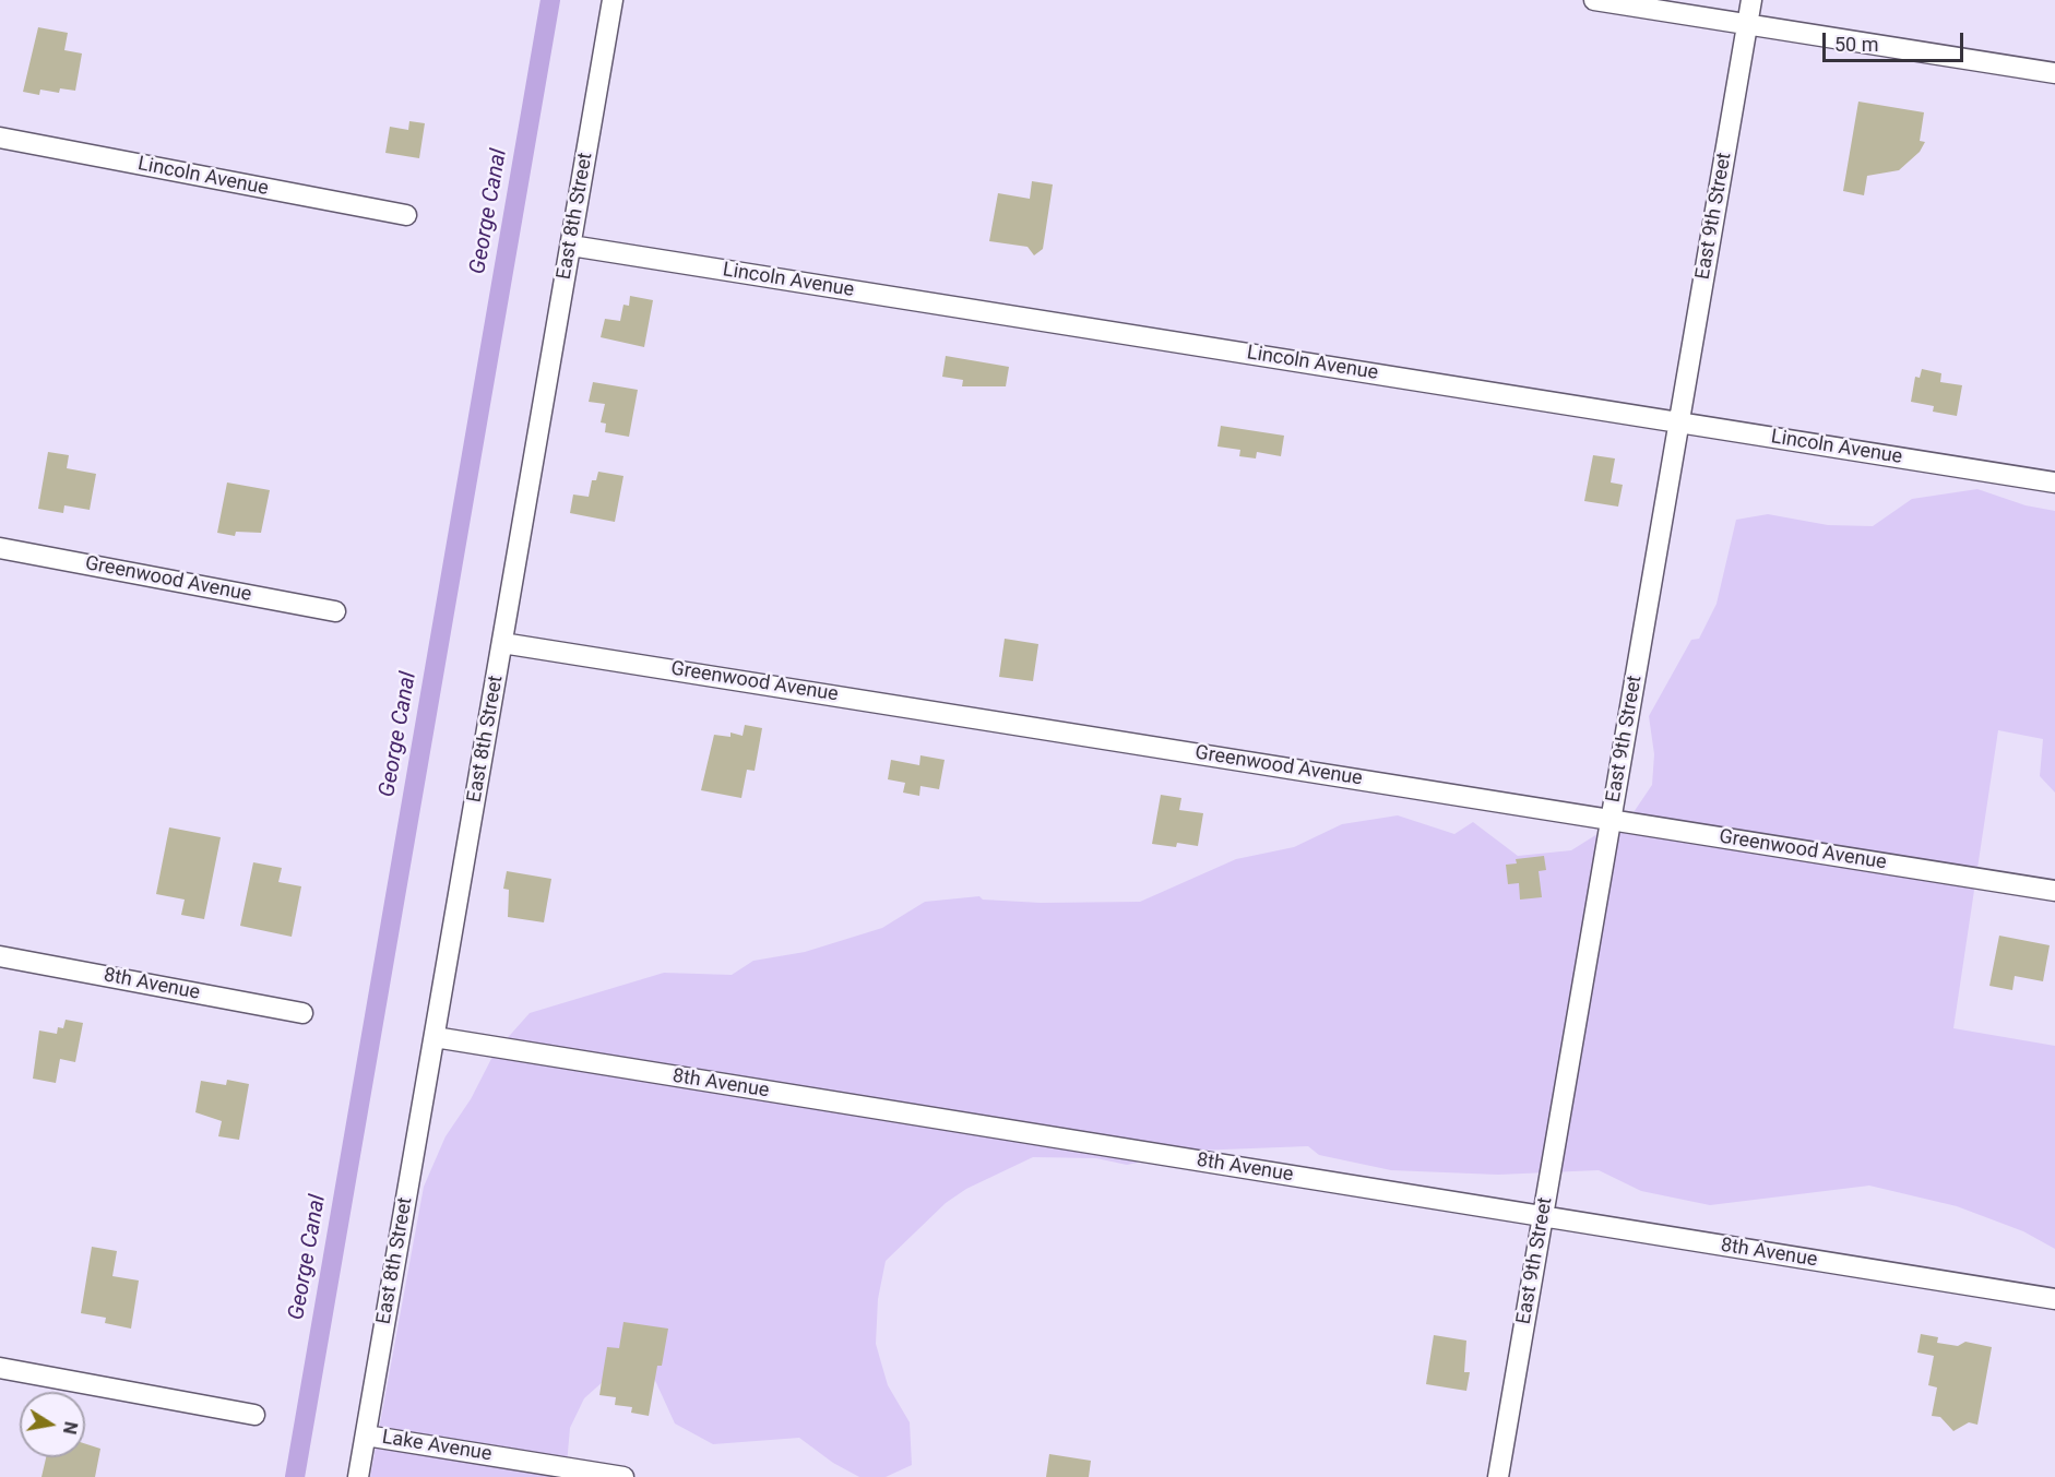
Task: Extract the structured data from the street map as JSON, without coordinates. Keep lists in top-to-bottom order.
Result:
{
  "streets": {
    "street": [
      "Lincoln Avenue",
      "East 8th Street",
      "East 9th Street",
      "Greenwood Avenue",
      "8th Avenue",
      "Lake Avenue"
    ]
  },
  "crossings": [
    ["Lincoln Avenue", "East 8th Street"],
    ["Lincoln Avenue", "East 9th Street"],
    ["East 8th Street", "Greenwood Avenue"],
    ["East 8th Street", "8th Avenue"],
    ["East 8th Street", "Lake Avenue"],
    ["East 9th Street", "Greenwood Avenue"],
    ["East 9th Street", "8th Avenue"]
  ],
  "water": ["George Canal"],
  "scale_bar": "50 m",
  "north": "right"
}
